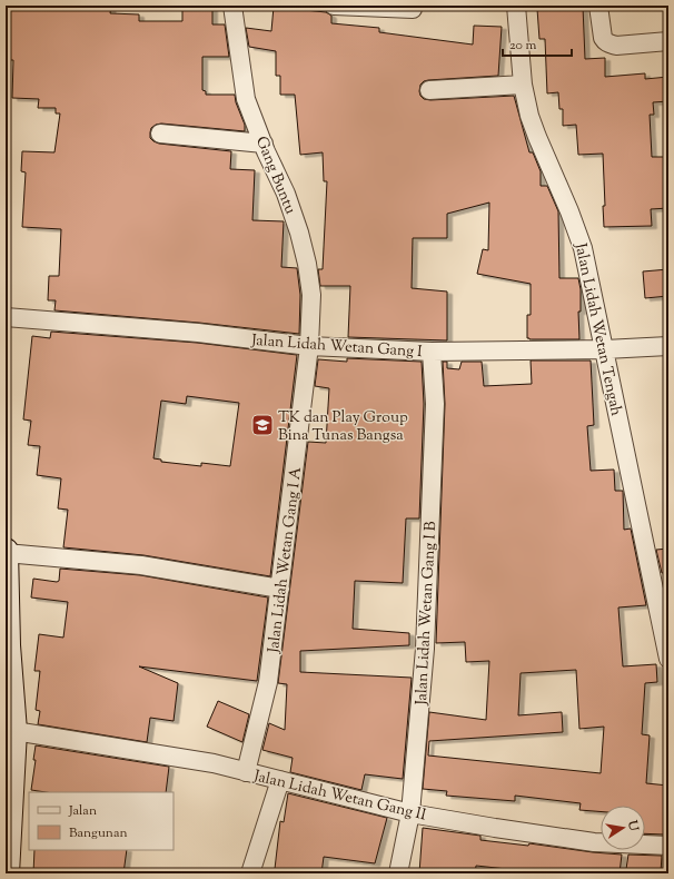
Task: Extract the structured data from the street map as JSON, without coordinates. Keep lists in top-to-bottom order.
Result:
{
  "streets": {
    "street": [
      "Gang Buntu",
      "Jalan Lidah Wetan Tengah",
      "Jalan Lidah Wetan Gang I",
      "Jalan Lidah Wetan Gang I A",
      "Jalan Lidah Wetan Gang I B",
      "Jalan Lidah Wetan Gang II"
    ]
  },
  "crossings": [
    ["Gang Buntu", "Jalan Lidah Wetan Gang I"],
    ["Gang Buntu", "Jalan Lidah Wetan Gang I A"],
    ["Jalan Lidah Wetan Tengah", "Jalan Lidah Wetan Gang I"],
    ["Jalan Lidah Wetan Gang I", "Jalan Lidah Wetan Gang I A"],
    ["Jalan Lidah Wetan Gang I", "Jalan Lidah Wetan Gang I B"],
    ["Jalan Lidah Wetan Gang I A", "Jalan Lidah Wetan Gang II"],
    ["Jalan Lidah Wetan Gang I B", "Jalan Lidah Wetan Gang II"]
  ],
  "places": {
    "school or university": ["TK dan Play Group Bina Tunas Bangsa"]
  },
  "legend": ["Jalan", "Bangunan"],
  "scale_bar": "20 m",
  "north": "right"
}
